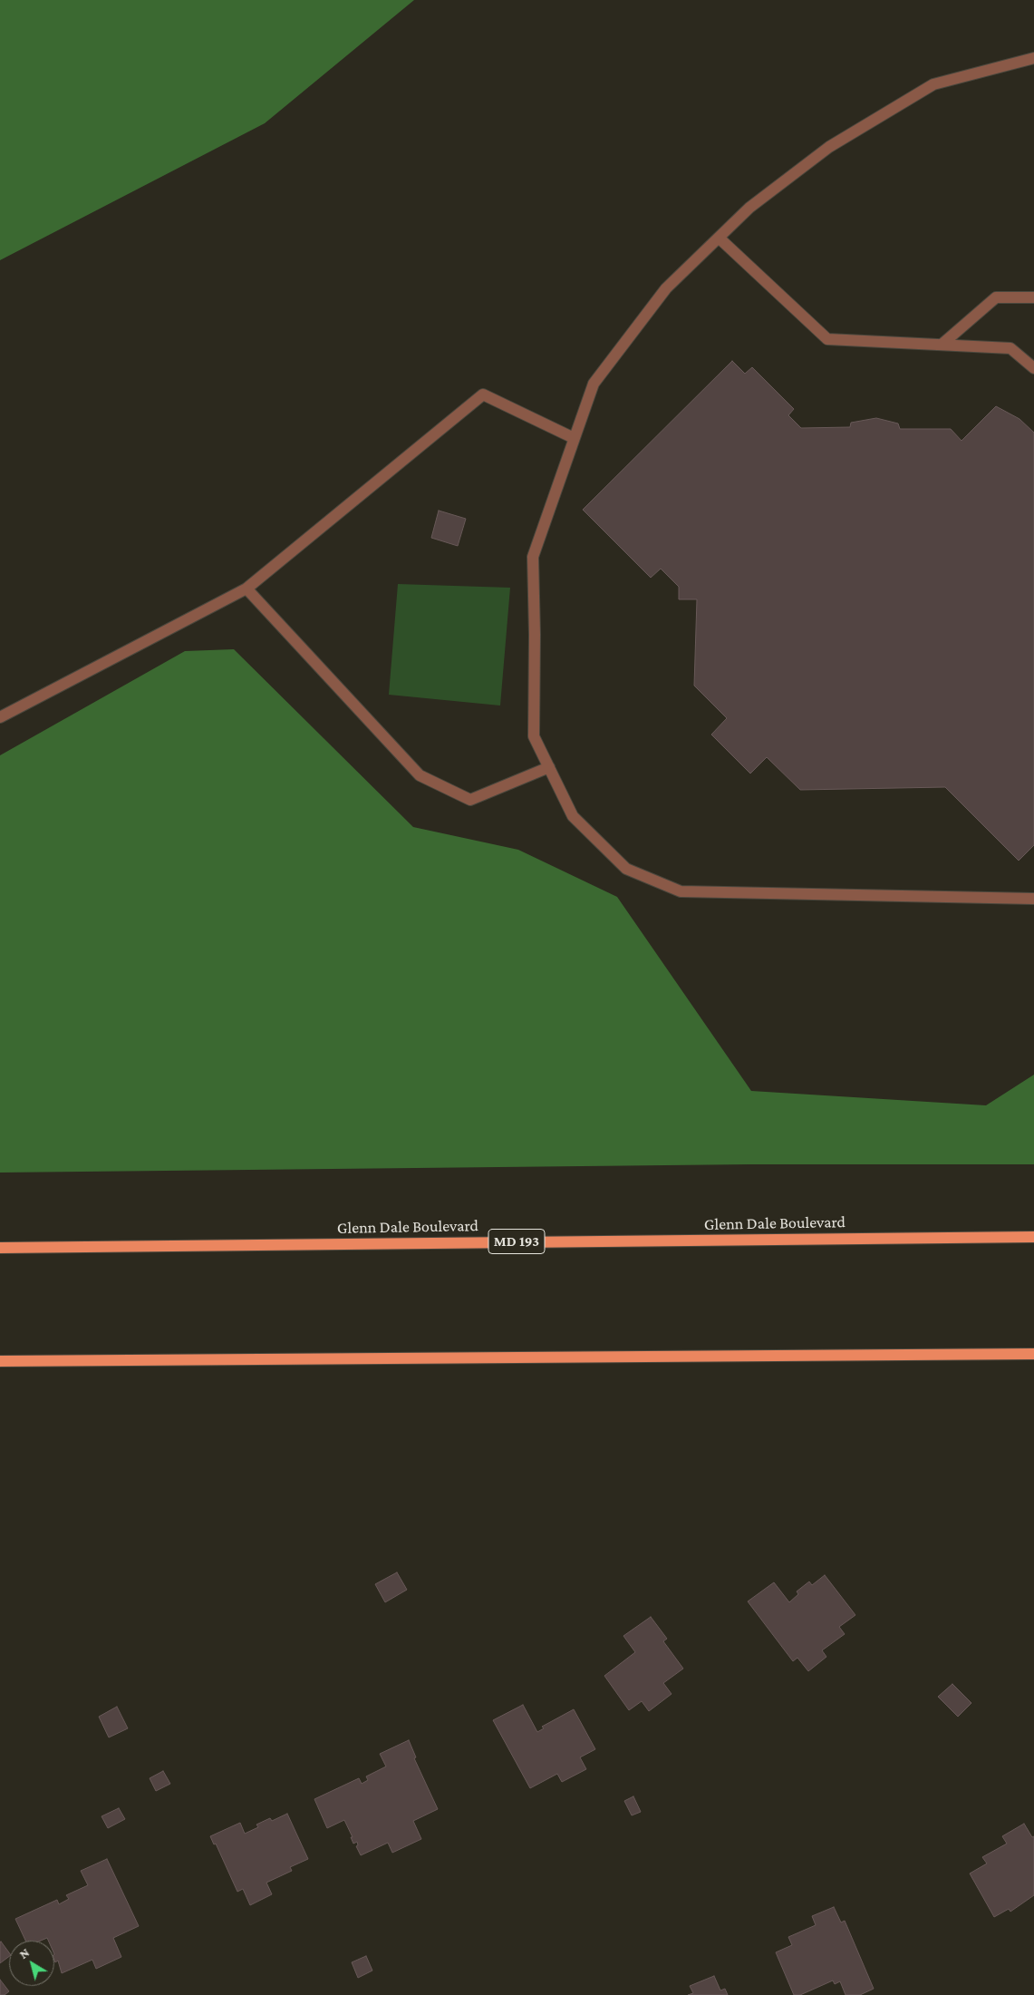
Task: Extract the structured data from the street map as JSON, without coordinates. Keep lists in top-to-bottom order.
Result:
{
  "streets": {
    "main road": ["Glenn Dale Boulevard", "MD 193"]
  },
  "north": "top left"
}
